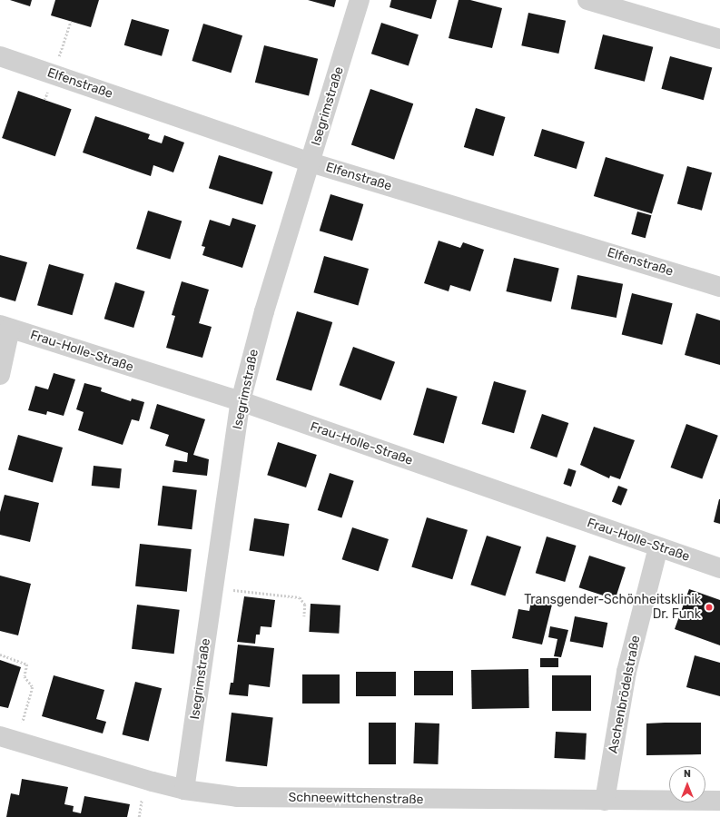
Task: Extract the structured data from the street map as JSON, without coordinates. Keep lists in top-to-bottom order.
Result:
{
  "streets": {
    "street": [
      "Elfenstraße",
      "Isegrimstraße",
      "Frau-Holle-Straße",
      "Aschenbrödelstraße",
      "Schneewittchenstraße"
    ]
  },
  "crossings": [
    ["Elfenstraße", "Isegrimstraße"],
    ["Isegrimstraße", "Frau-Holle-Straße"],
    ["Isegrimstraße", "Schneewittchenstraße"],
    ["Frau-Holle-Straße", "Aschenbrödelstraße"],
    ["Aschenbrödelstraße", "Schneewittchenstraße"]
  ],
  "places": ["Transgender-Schönheitsklinik Dr. Funk"],
  "north": "top"
}
